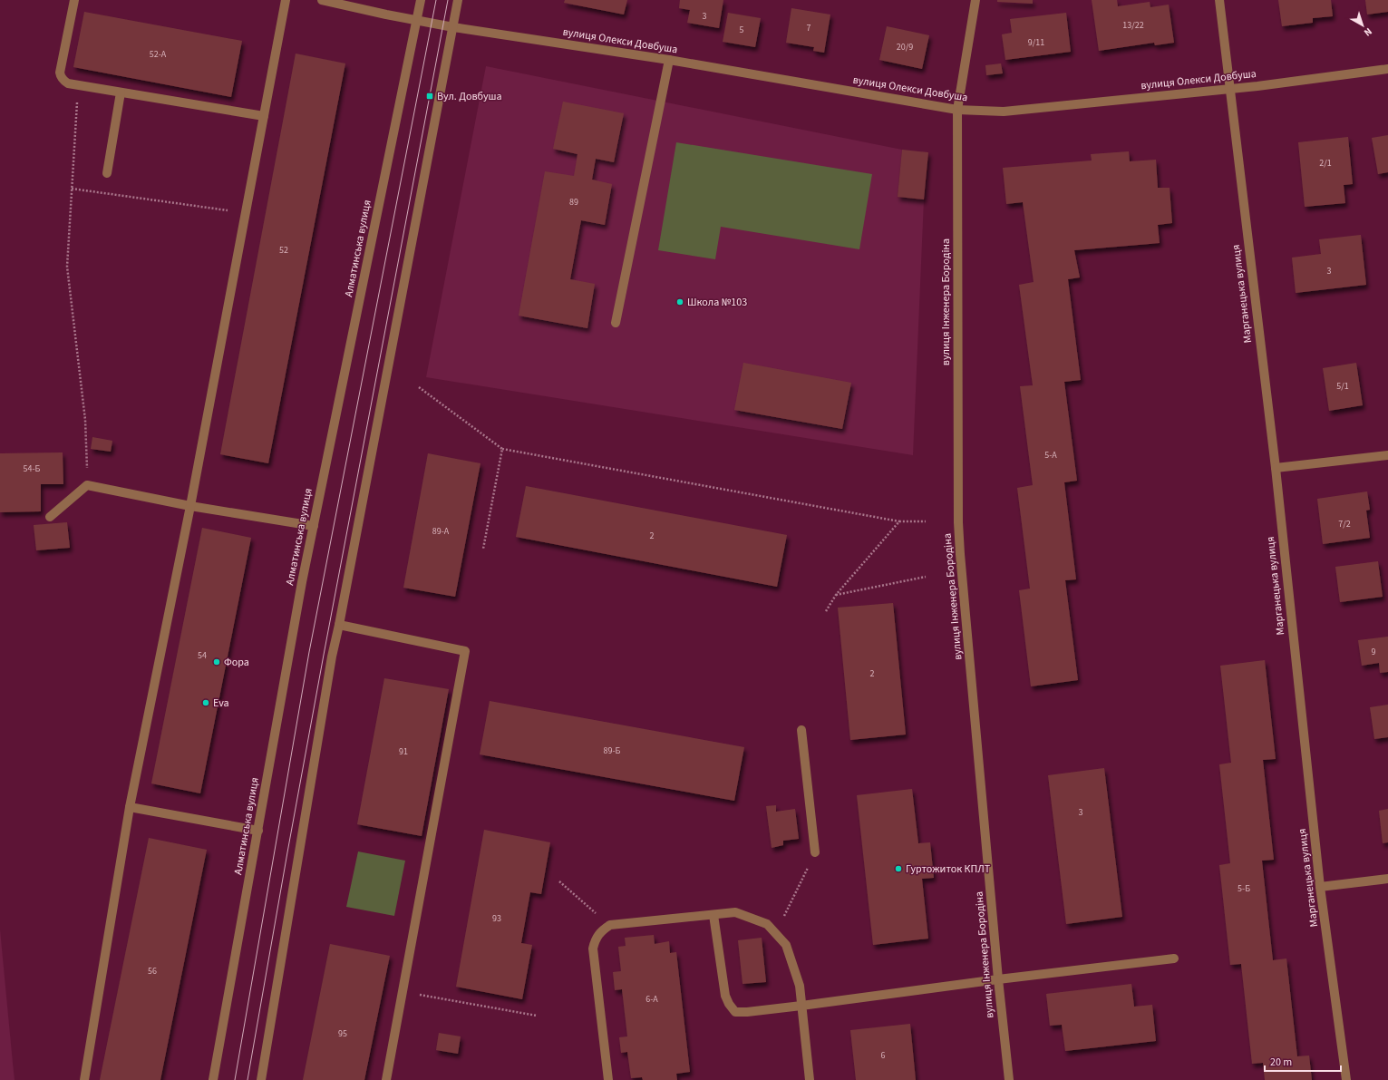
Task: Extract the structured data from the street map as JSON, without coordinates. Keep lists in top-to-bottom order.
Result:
{
  "streets": {
    "street": [
      "вулиця Олекси Довбуша",
      "Алматинська вулиця",
      "Марганецька вулиця",
      "вулиця Інженера Бородіна"
    ]
  },
  "crossings": [
    ["вулиця Олекси Довбуша", "Алматинська вулиця"],
    ["вулиця Олекси Довбуша", "Марганецька вулиця"],
    ["вулиця Олекси Довбуша", "вулиця Інженера Бородіна"]
  ],
  "places": {
    "transit": ["Вул. Довбуша"],
    "other": [
      "Школа №103",
      "Фора",
      "Eva",
      "Гуртожиток КПЛТ"
    ]
  },
  "house_numbers": [
    "3",
    "13/22",
    "7",
    "5",
    "9/11",
    "20/9",
    "52-А",
    "2/1",
    "89",
    "52",
    "3",
    "5/1",
    "5-А",
    "54-Б",
    "7/2",
    "89-А",
    "2",
    "9",
    "54",
    "2",
    "89-Б",
    "91",
    "3",
    "5-Б",
    "93",
    "56",
    "6-А",
    "95",
    "6"
  ],
  "scale_bar": "20 m",
  "north": "bottom right"
}
